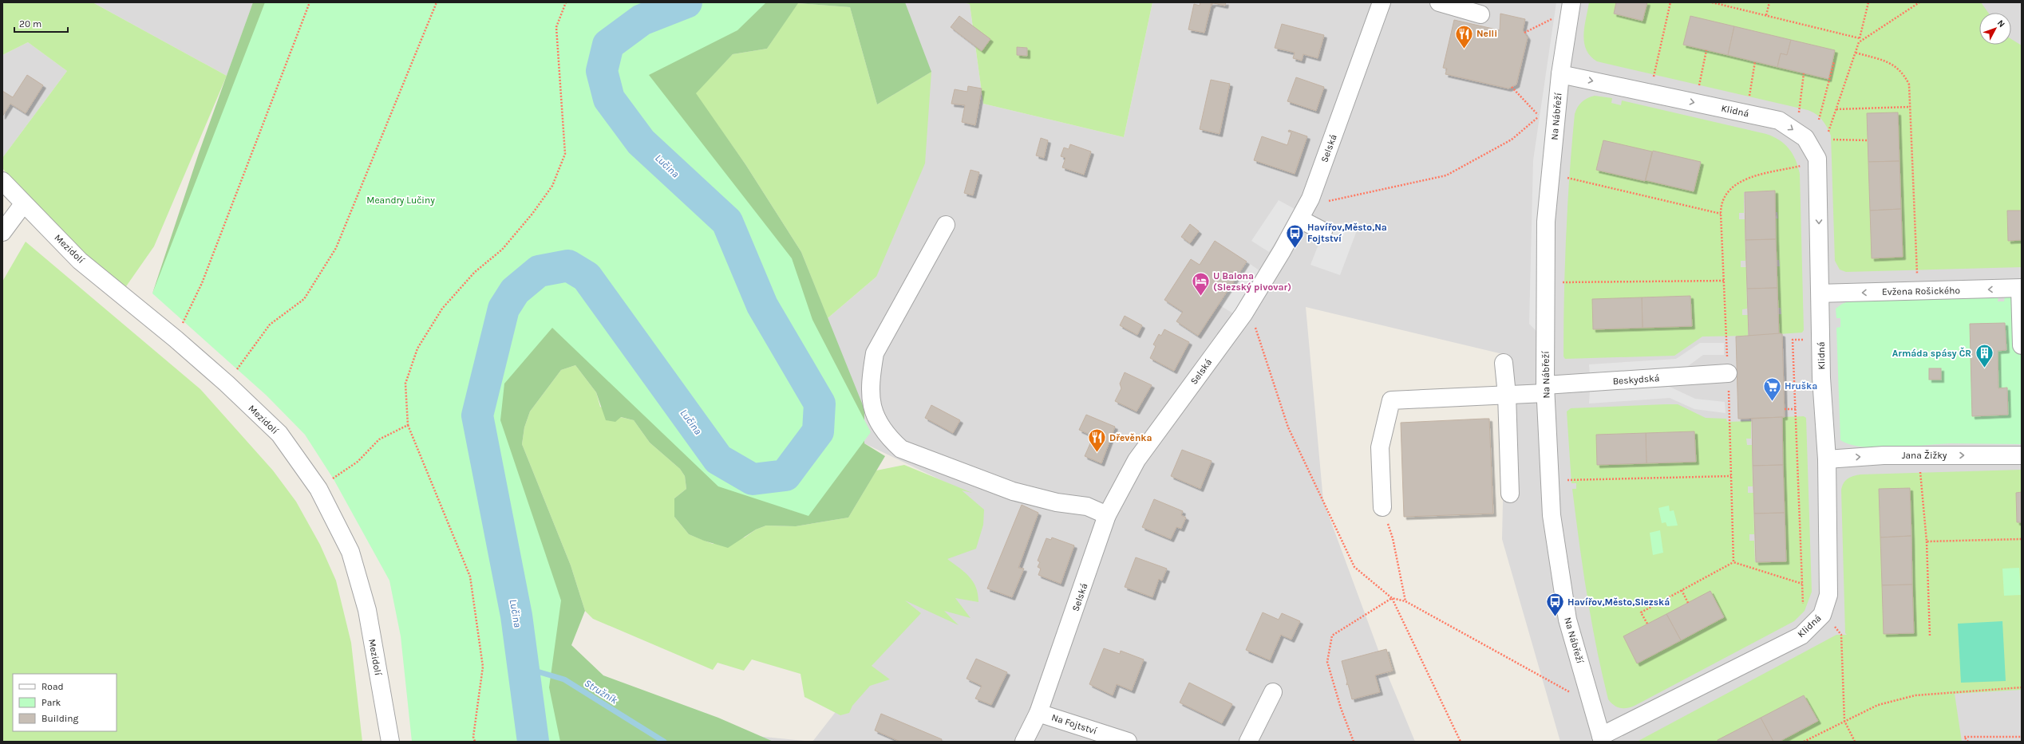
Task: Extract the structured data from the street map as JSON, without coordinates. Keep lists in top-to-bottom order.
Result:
{
  "streets": {
    "street": [
      "Klidná",
      "Na Nábřeží",
      "Selská",
      "Mezidolí",
      "Evžena Rošického",
      "Beskydská",
      "Jana Žižky",
      "Na Fojtství"
    ]
  },
  "crossings": [
    ["Klidná", "Na Nábřeží"],
    ["Klidná", "Evžena Rošického"],
    ["Klidná", "Jana Žižky"],
    ["Na Nábřeží", "Beskydská"],
    ["Selská", "Na Fojtství"]
  ],
  "one_way": ["Evžena Rošického", "Jana Žižky"],
  "water": ["Lučina", "Stružník"],
  "parks": ["Meandry Lučiny"],
  "places": {
    "restaurant": ["Nelli", "Dřevěnka"],
    "bus stop": ["Havířov,Město,Na Fojtství", "Havířov,Město,Slezská"],
    "hotel": ["U Balona (Slezský pivovar)"],
    "building": ["Armáda spásy ČR"],
    "supermarket": ["Hruška"]
  },
  "legend": ["Road", "Park", "Building"],
  "scale_bar": "20 m",
  "north": "top right"
}
